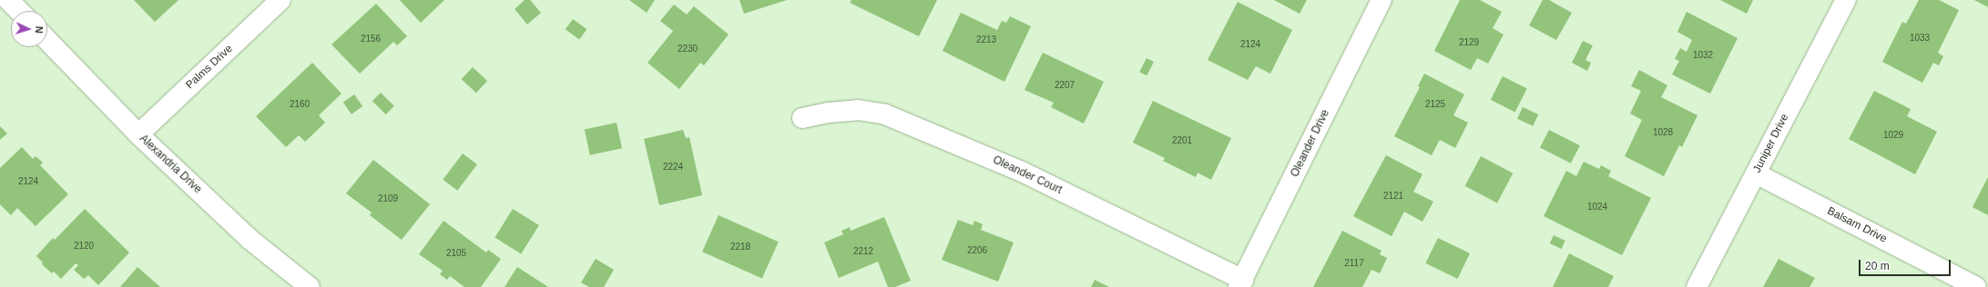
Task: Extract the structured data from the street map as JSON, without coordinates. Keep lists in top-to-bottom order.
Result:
{
  "streets": {
    "street": [
      "Palms Drive",
      "Oleander Drive",
      "Juniper Drive",
      "Alexandria Drive",
      "Oleander Court",
      "Balsam Drive"
    ]
  },
  "crossings": [
    ["Palms Drive", "Alexandria Drive"],
    ["Oleander Drive", "Oleander Court"],
    ["Juniper Drive", "Balsam Drive"]
  ],
  "house_numbers": [
    "1033",
    "2156",
    "2213",
    "2129",
    "2124",
    "2230",
    "1032",
    "2207",
    "2160",
    "2125",
    "1028",
    "1029",
    "2201",
    "2224",
    "2124",
    "2121",
    "2109",
    "1024",
    "2120",
    "2218",
    "2206",
    "2212",
    "2105",
    "2117"
  ],
  "scale_bar": "20 m",
  "north": "right"
}
